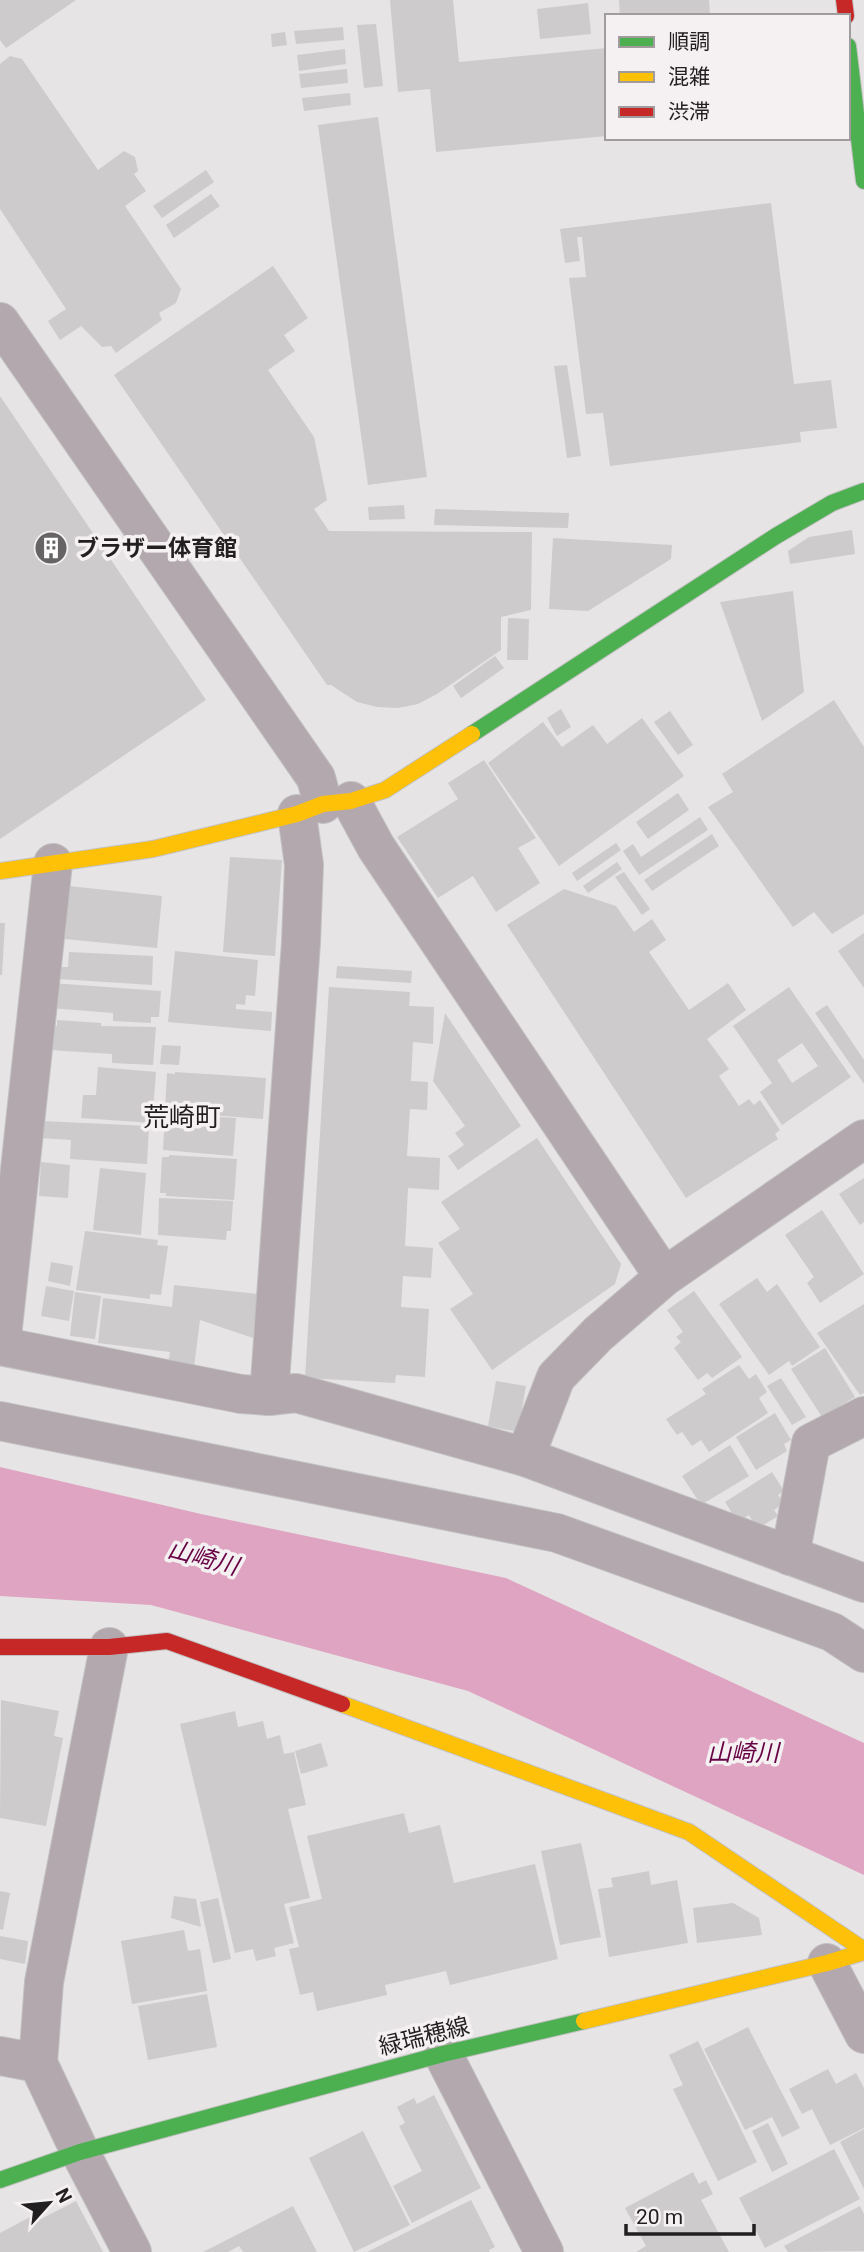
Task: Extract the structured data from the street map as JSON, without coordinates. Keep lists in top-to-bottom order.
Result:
{
  "streets": {
    "street": ["緑瑞穂線"]
  },
  "districts": ["荒崎町"],
  "water": ["山崎川"],
  "places": {
    "building": ["ブラザー体育館"]
  },
  "legend": ["順調", "混雑", "渋滞"],
  "scale_bar": "20 m",
  "north": "top right"
}
